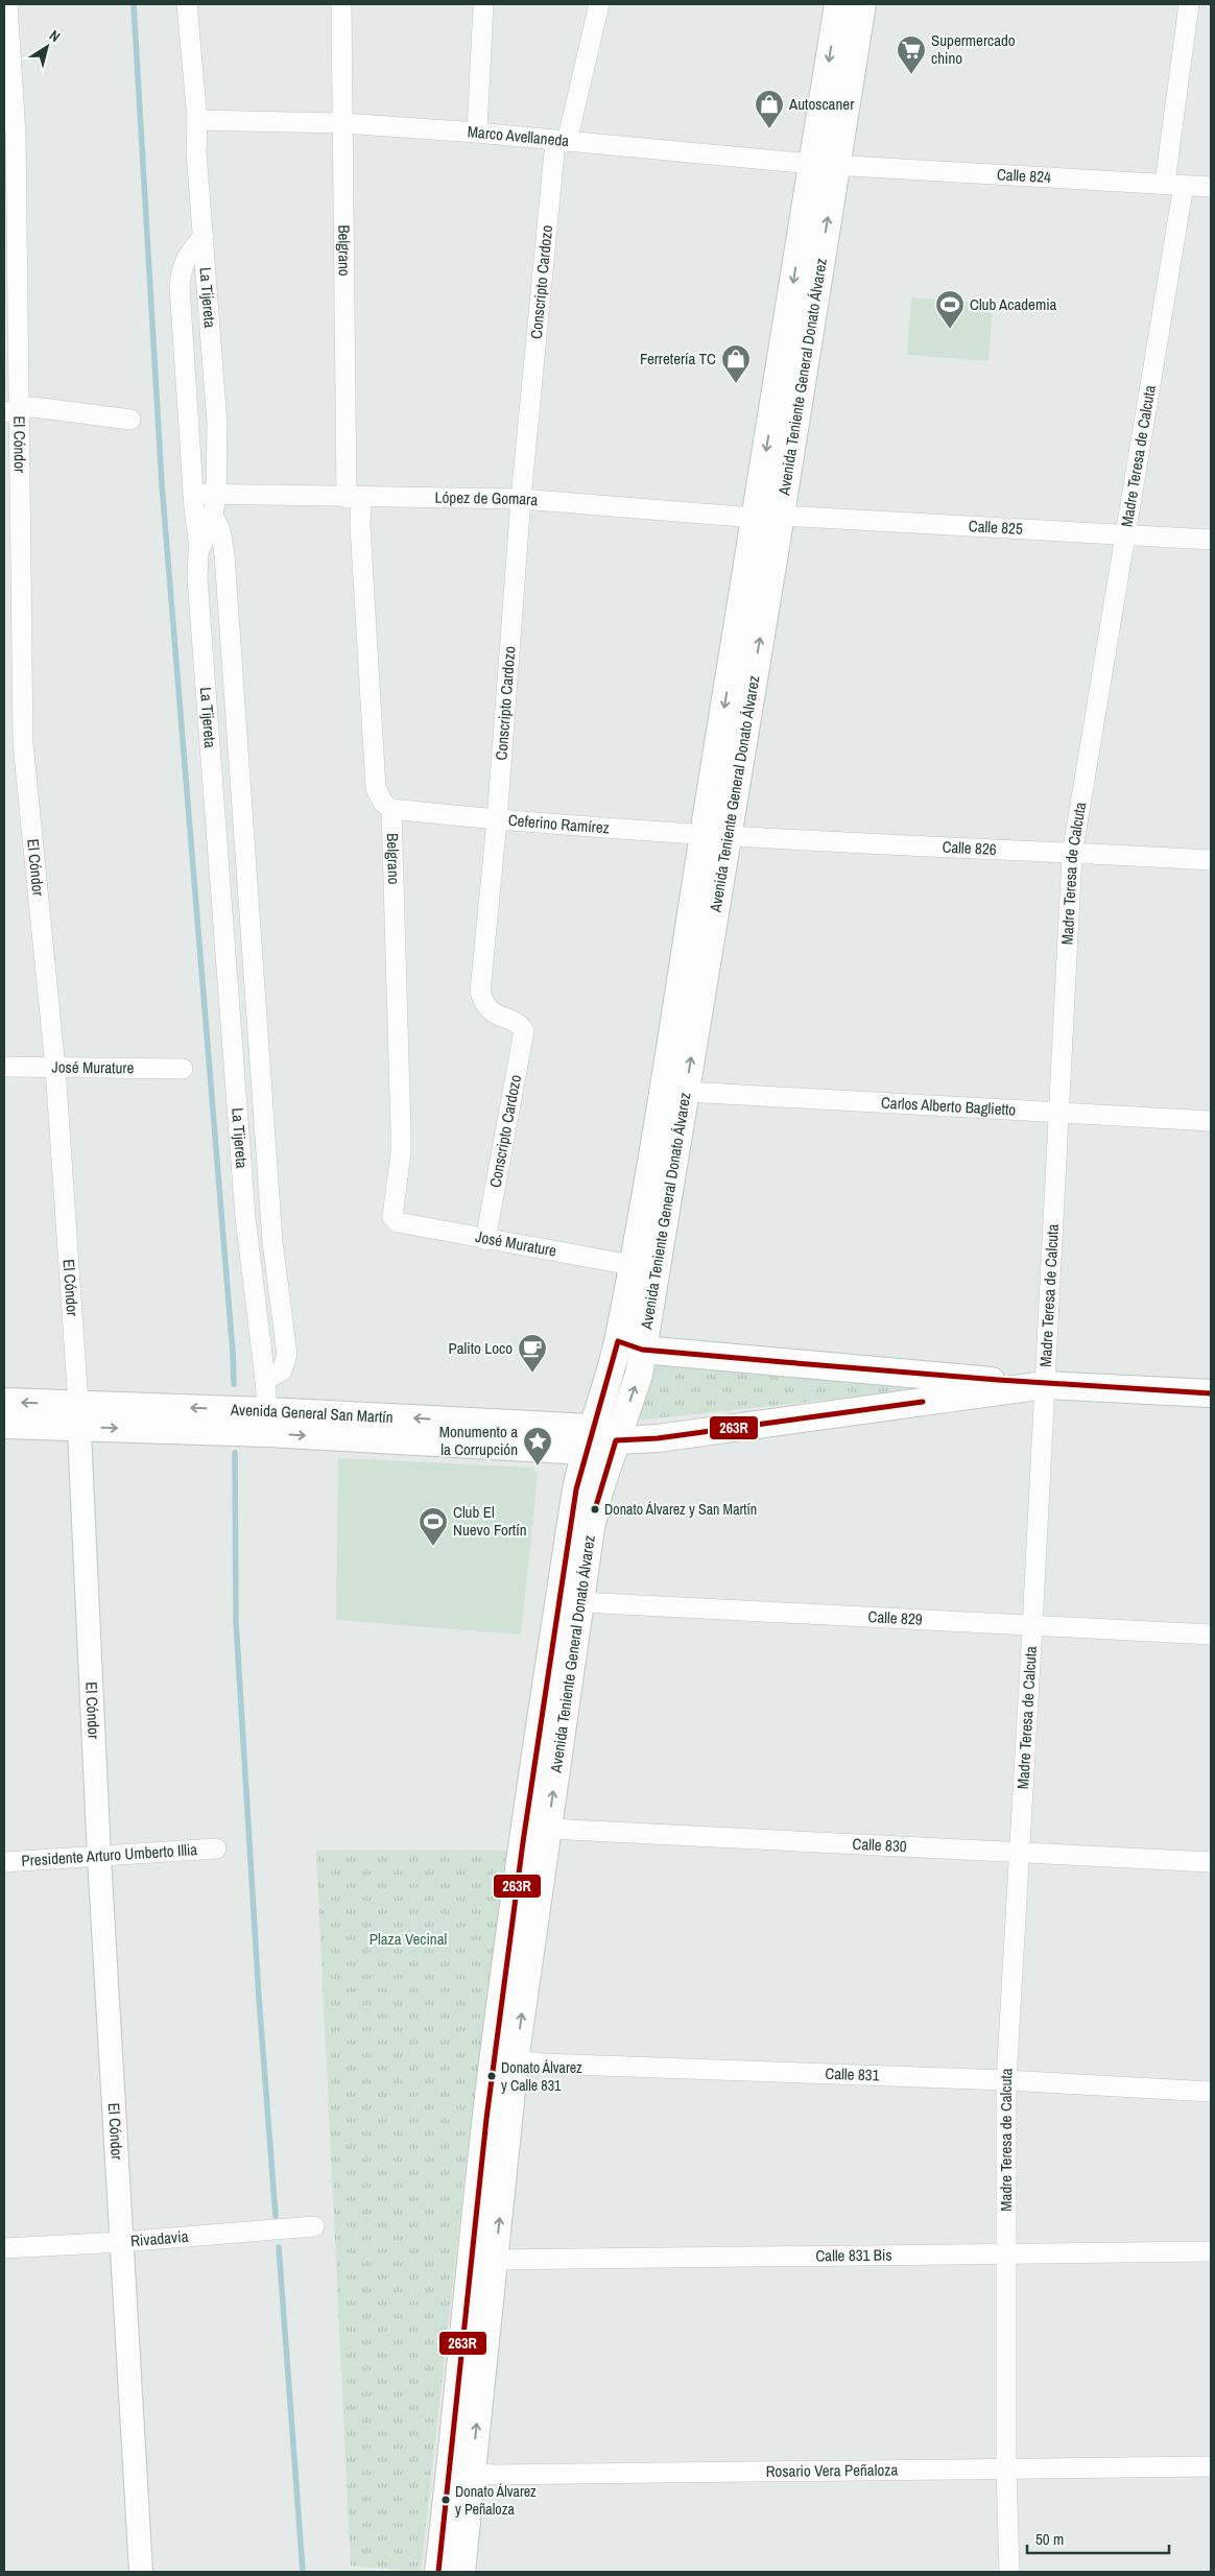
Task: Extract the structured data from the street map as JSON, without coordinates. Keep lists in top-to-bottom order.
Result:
{
  "streets": {
    "main road": ["Avenida Teniente General Donato Álvarez", "Avenida General San Martín"],
    "street": [
      "Marco Avellaneda",
      "Calle 824",
      "Belgrano",
      "Conscripto Cardozo",
      "La Tijereta",
      "El Cóndor",
      "Madre Teresa de Calcuta",
      "López de Gomara",
      "Calle 825",
      "Ceferino Ramírez",
      "Calle 826",
      "José Murature",
      "Carlos Alberto Baglietto",
      "Calle 829",
      "Calle 830",
      "Presidente Arturo Umberto Illia",
      "Calle 831",
      "Rivadavia",
      "Calle 831 Bis",
      "Rosario Vera Peñaloza"
    ]
  },
  "crossings": [
    ["Marco Avellaneda", "Calle 824"],
    ["Marco Avellaneda", "Belgrano"],
    ["Marco Avellaneda", "Conscripto Cardozo"],
    ["Marco Avellaneda", "La Tijereta"],
    ["Marco Avellaneda", "Avenida Teniente General Donato Álvarez"],
    ["Calle 824", "Avenida Teniente General Donato Álvarez"],
    ["Calle 824", "Madre Teresa de Calcuta"],
    ["Belgrano", "López de Gomara"],
    ["Belgrano", "Ceferino Ramírez"],
    ["Belgrano", "José Murature"],
    ["Conscripto Cardozo", "López de Gomara"],
    ["Conscripto Cardozo", "Ceferino Ramírez"],
    ["Conscripto Cardozo", "José Murature"],
    ["La Tijereta", "López de Gomara"],
    ["La Tijereta", "Avenida General San Martín"],
    ["Avenida Teniente General Donato Álvarez", "López de Gomara"],
    ["Avenida Teniente General Donato Álvarez", "Calle 825"],
    ["Avenida Teniente General Donato Álvarez", "Ceferino Ramírez"],
    ["Avenida Teniente General Donato Álvarez", "Calle 826"],
    ["Avenida Teniente General Donato Álvarez", "José Murature"],
    ["Avenida Teniente General Donato Álvarez", "Carlos Alberto Baglietto"],
    ["Avenida Teniente General Donato Álvarez", "Avenida General San Martín"],
    ["Avenida Teniente General Donato Álvarez", "Calle 829"],
    ["Avenida Teniente General Donato Álvarez", "Calle 830"],
    ["Avenida Teniente General Donato Álvarez", "Calle 831"],
    ["Avenida Teniente General Donato Álvarez", "Calle 831 Bis"],
    ["Avenida Teniente General Donato Álvarez", "Rosario Vera Peñaloza"],
    ["El Cóndor", "José Murature"],
    ["El Cóndor", "Avenida General San Martín"],
    ["El Cóndor", "Presidente Arturo Umberto Illia"],
    ["El Cóndor", "Rivadavia"],
    ["Madre Teresa de Calcuta", "Calle 825"],
    ["Madre Teresa de Calcuta", "Calle 826"],
    ["Madre Teresa de Calcuta", "Carlos Alberto Baglietto"],
    ["Madre Teresa de Calcuta", "Avenida General San Martín"],
    ["Madre Teresa de Calcuta", "Calle 829"],
    ["Madre Teresa de Calcuta", "Calle 830"],
    ["Madre Teresa de Calcuta", "Calle 831"],
    ["Madre Teresa de Calcuta", "Calle 831 Bis"],
    ["Madre Teresa de Calcuta", "Rosario Vera Peñaloza"],
    ["López de Gomara", "Calle 825"],
    ["Ceferino Ramírez", "Calle 826"]
  ],
  "parks": ["Plaza Vecinal"],
  "places": {
    "supermarket": ["Supermercado chino"],
    "shop": ["Autoscaner", "Ferretería TC"],
    "sports": ["Club Academia", "Club El Nuevo Fortín"],
    "cafe": ["Palito Loco"],
    "place": ["Monumento a la Corrupción"],
    "other": ["Donato Álvarez y San Martín", "Donato Álvarez y Calle 831", "Donato Álvarez y Peñaloza"]
  },
  "lines": ["transit line 263R"],
  "scale_bar": "50 m",
  "north": "top right"
}
